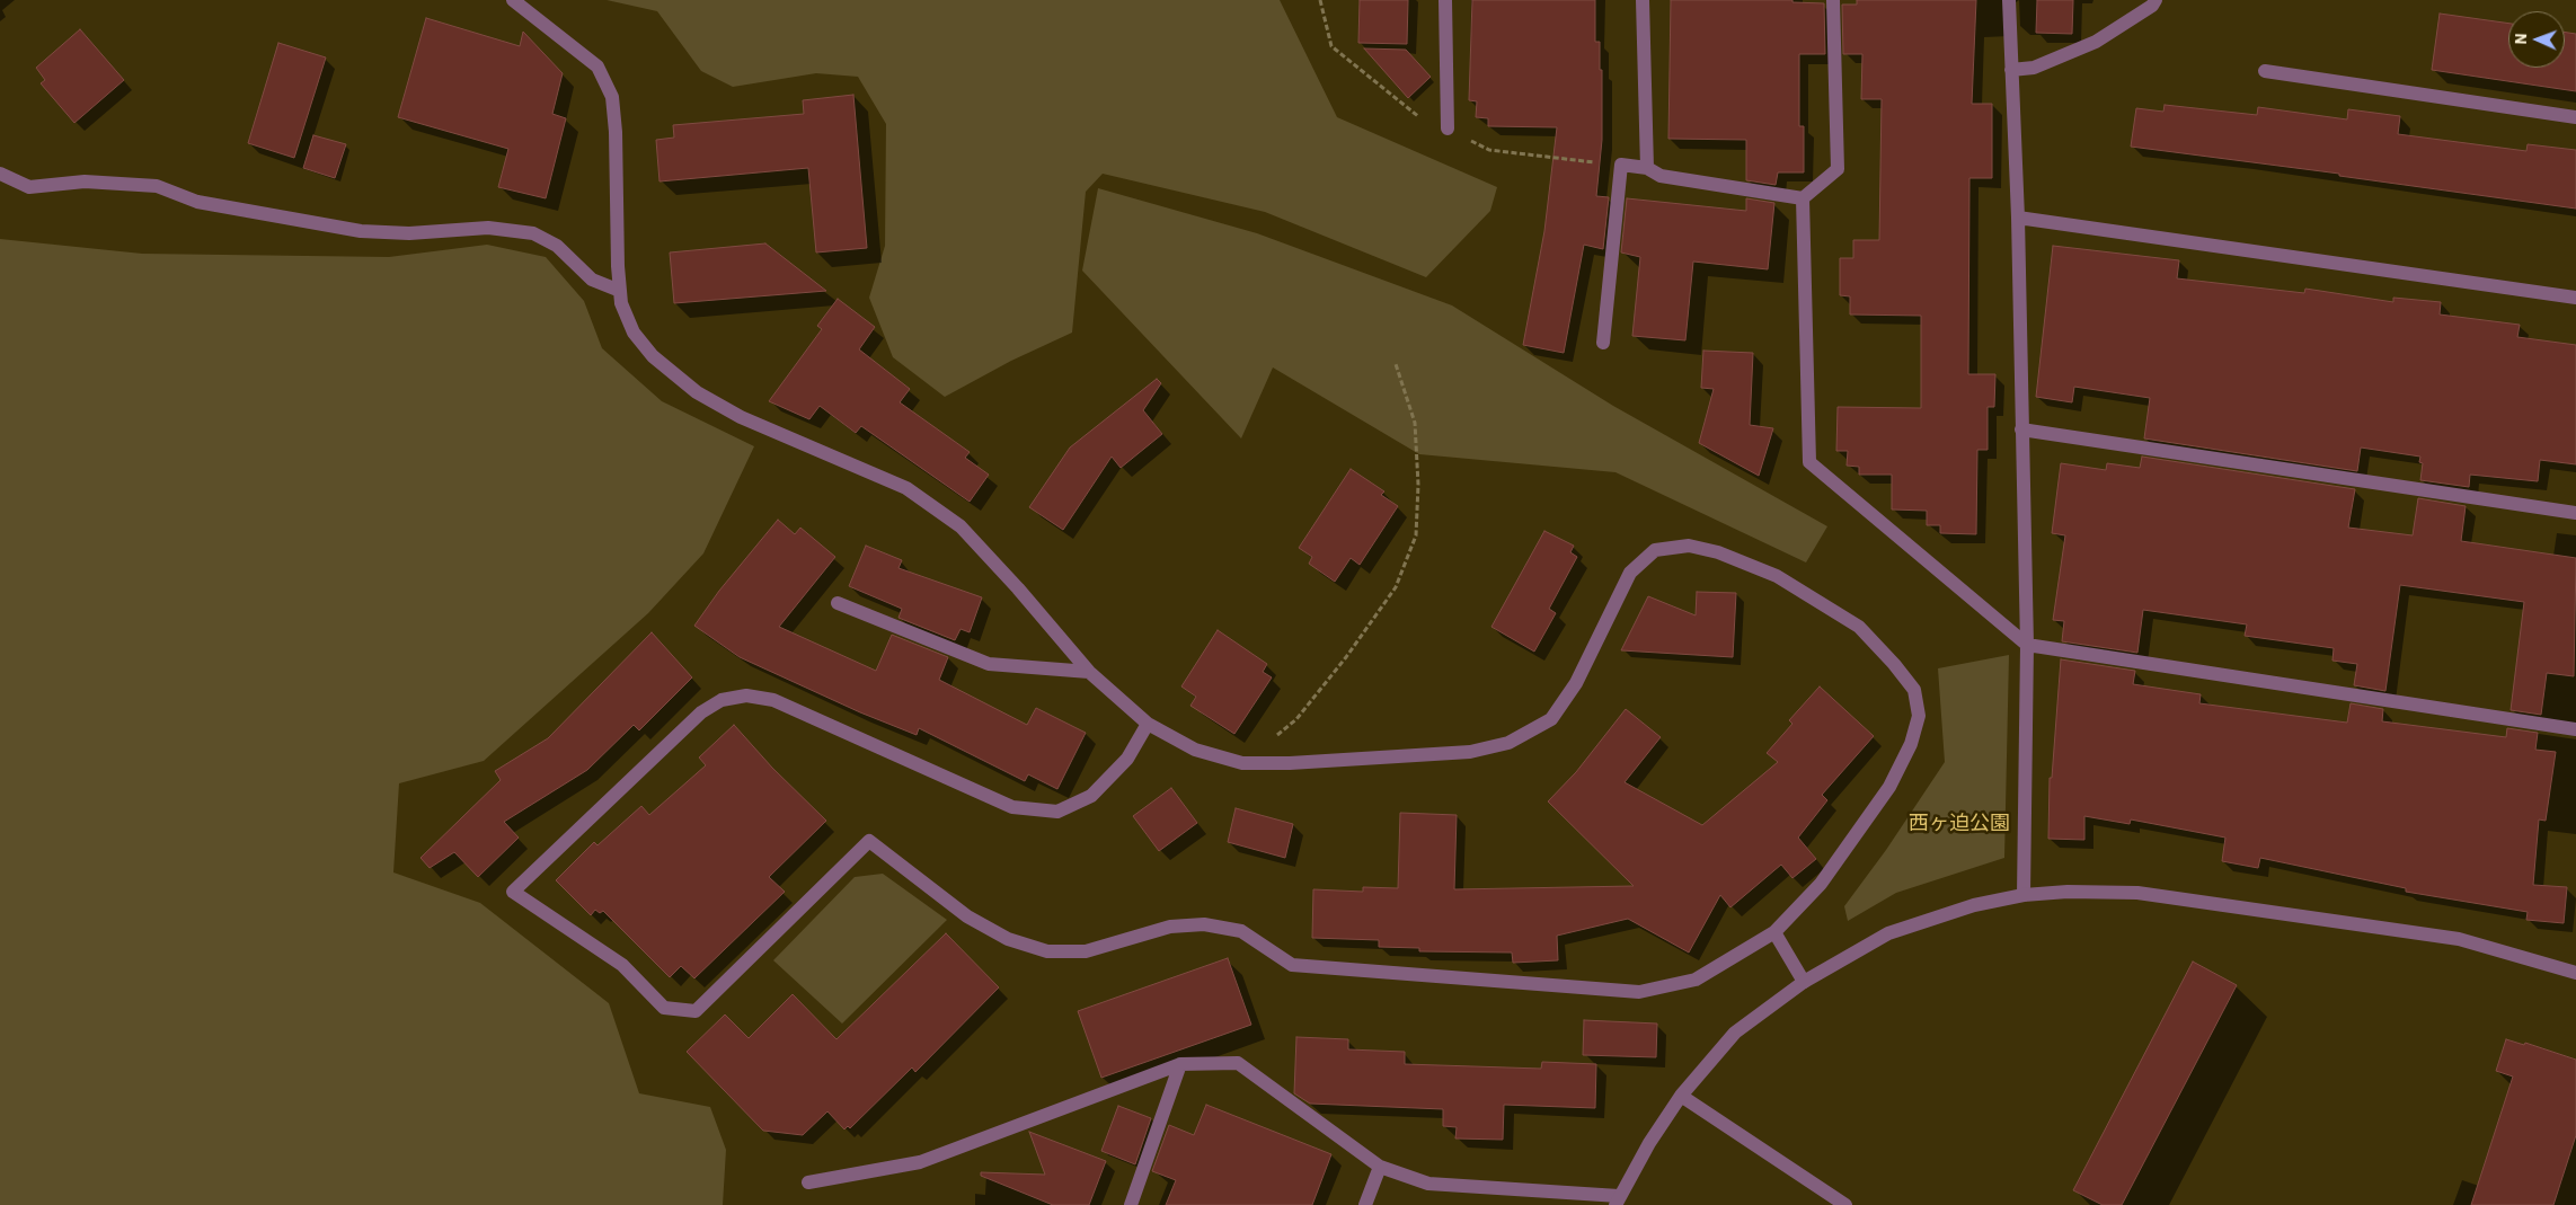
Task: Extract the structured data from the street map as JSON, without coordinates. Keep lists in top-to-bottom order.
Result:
{
  "parks": ["西ヶ迫公園"],
  "north": "left"
}
